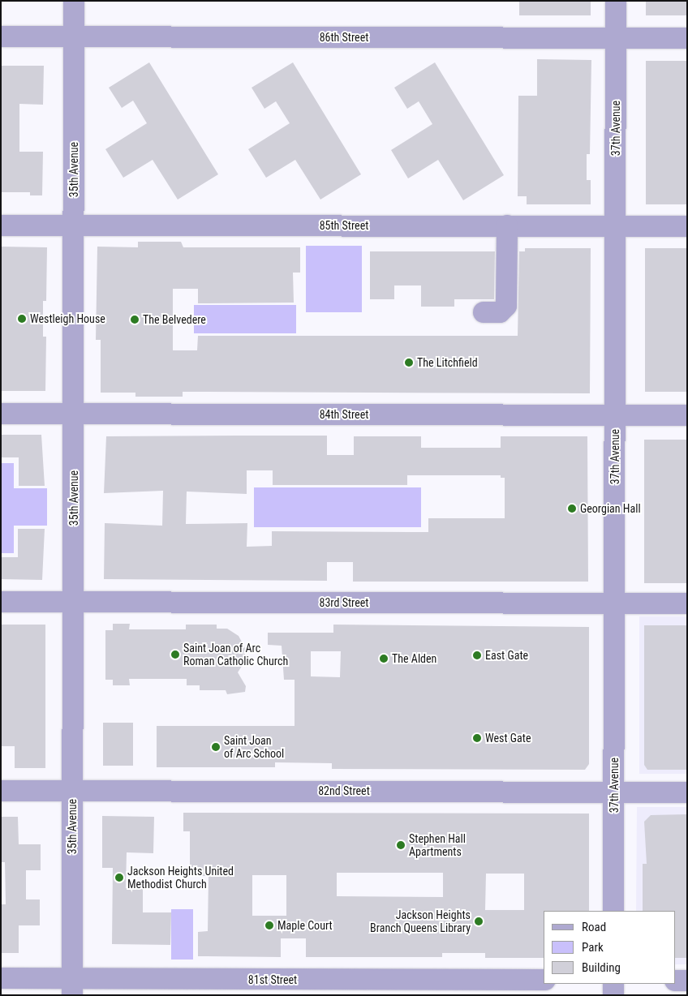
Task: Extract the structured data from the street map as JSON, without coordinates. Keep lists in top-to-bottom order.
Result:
{
  "streets": {
    "street": [
      "86th Street",
      "37th Avenue",
      "35th Avenue",
      "85th Street",
      "84th Street",
      "83rd Street",
      "82nd Street",
      "81st Street"
    ]
  },
  "crossings": [
    ["86th Street", "37th Avenue"],
    ["86th Street", "35th Avenue"],
    ["37th Avenue", "85th Street"],
    ["37th Avenue", "84th Street"],
    ["37th Avenue", "83rd Street"],
    ["37th Avenue", "82nd Street"],
    ["35th Avenue", "85th Street"],
    ["35th Avenue", "84th Street"],
    ["35th Avenue", "83rd Street"],
    ["35th Avenue", "82nd Street"],
    ["35th Avenue", "81st Street"]
  ],
  "places": [
    "Westleigh House",
    "The Belvedere",
    "The Litchfield",
    "Georgian Hall",
    "Saint Joan of Arc Roman Catholic Church",
    "East Gate",
    "The Alden",
    "West Gate",
    "Saint Joan of Arc School",
    "Stephen Hall Apartments",
    "Jackson Heights United Methodist Church",
    "Jackson Heights Branch Queens Library",
    "Maple Court"
  ],
  "legend": ["Road", "Park", "Building"]
}
